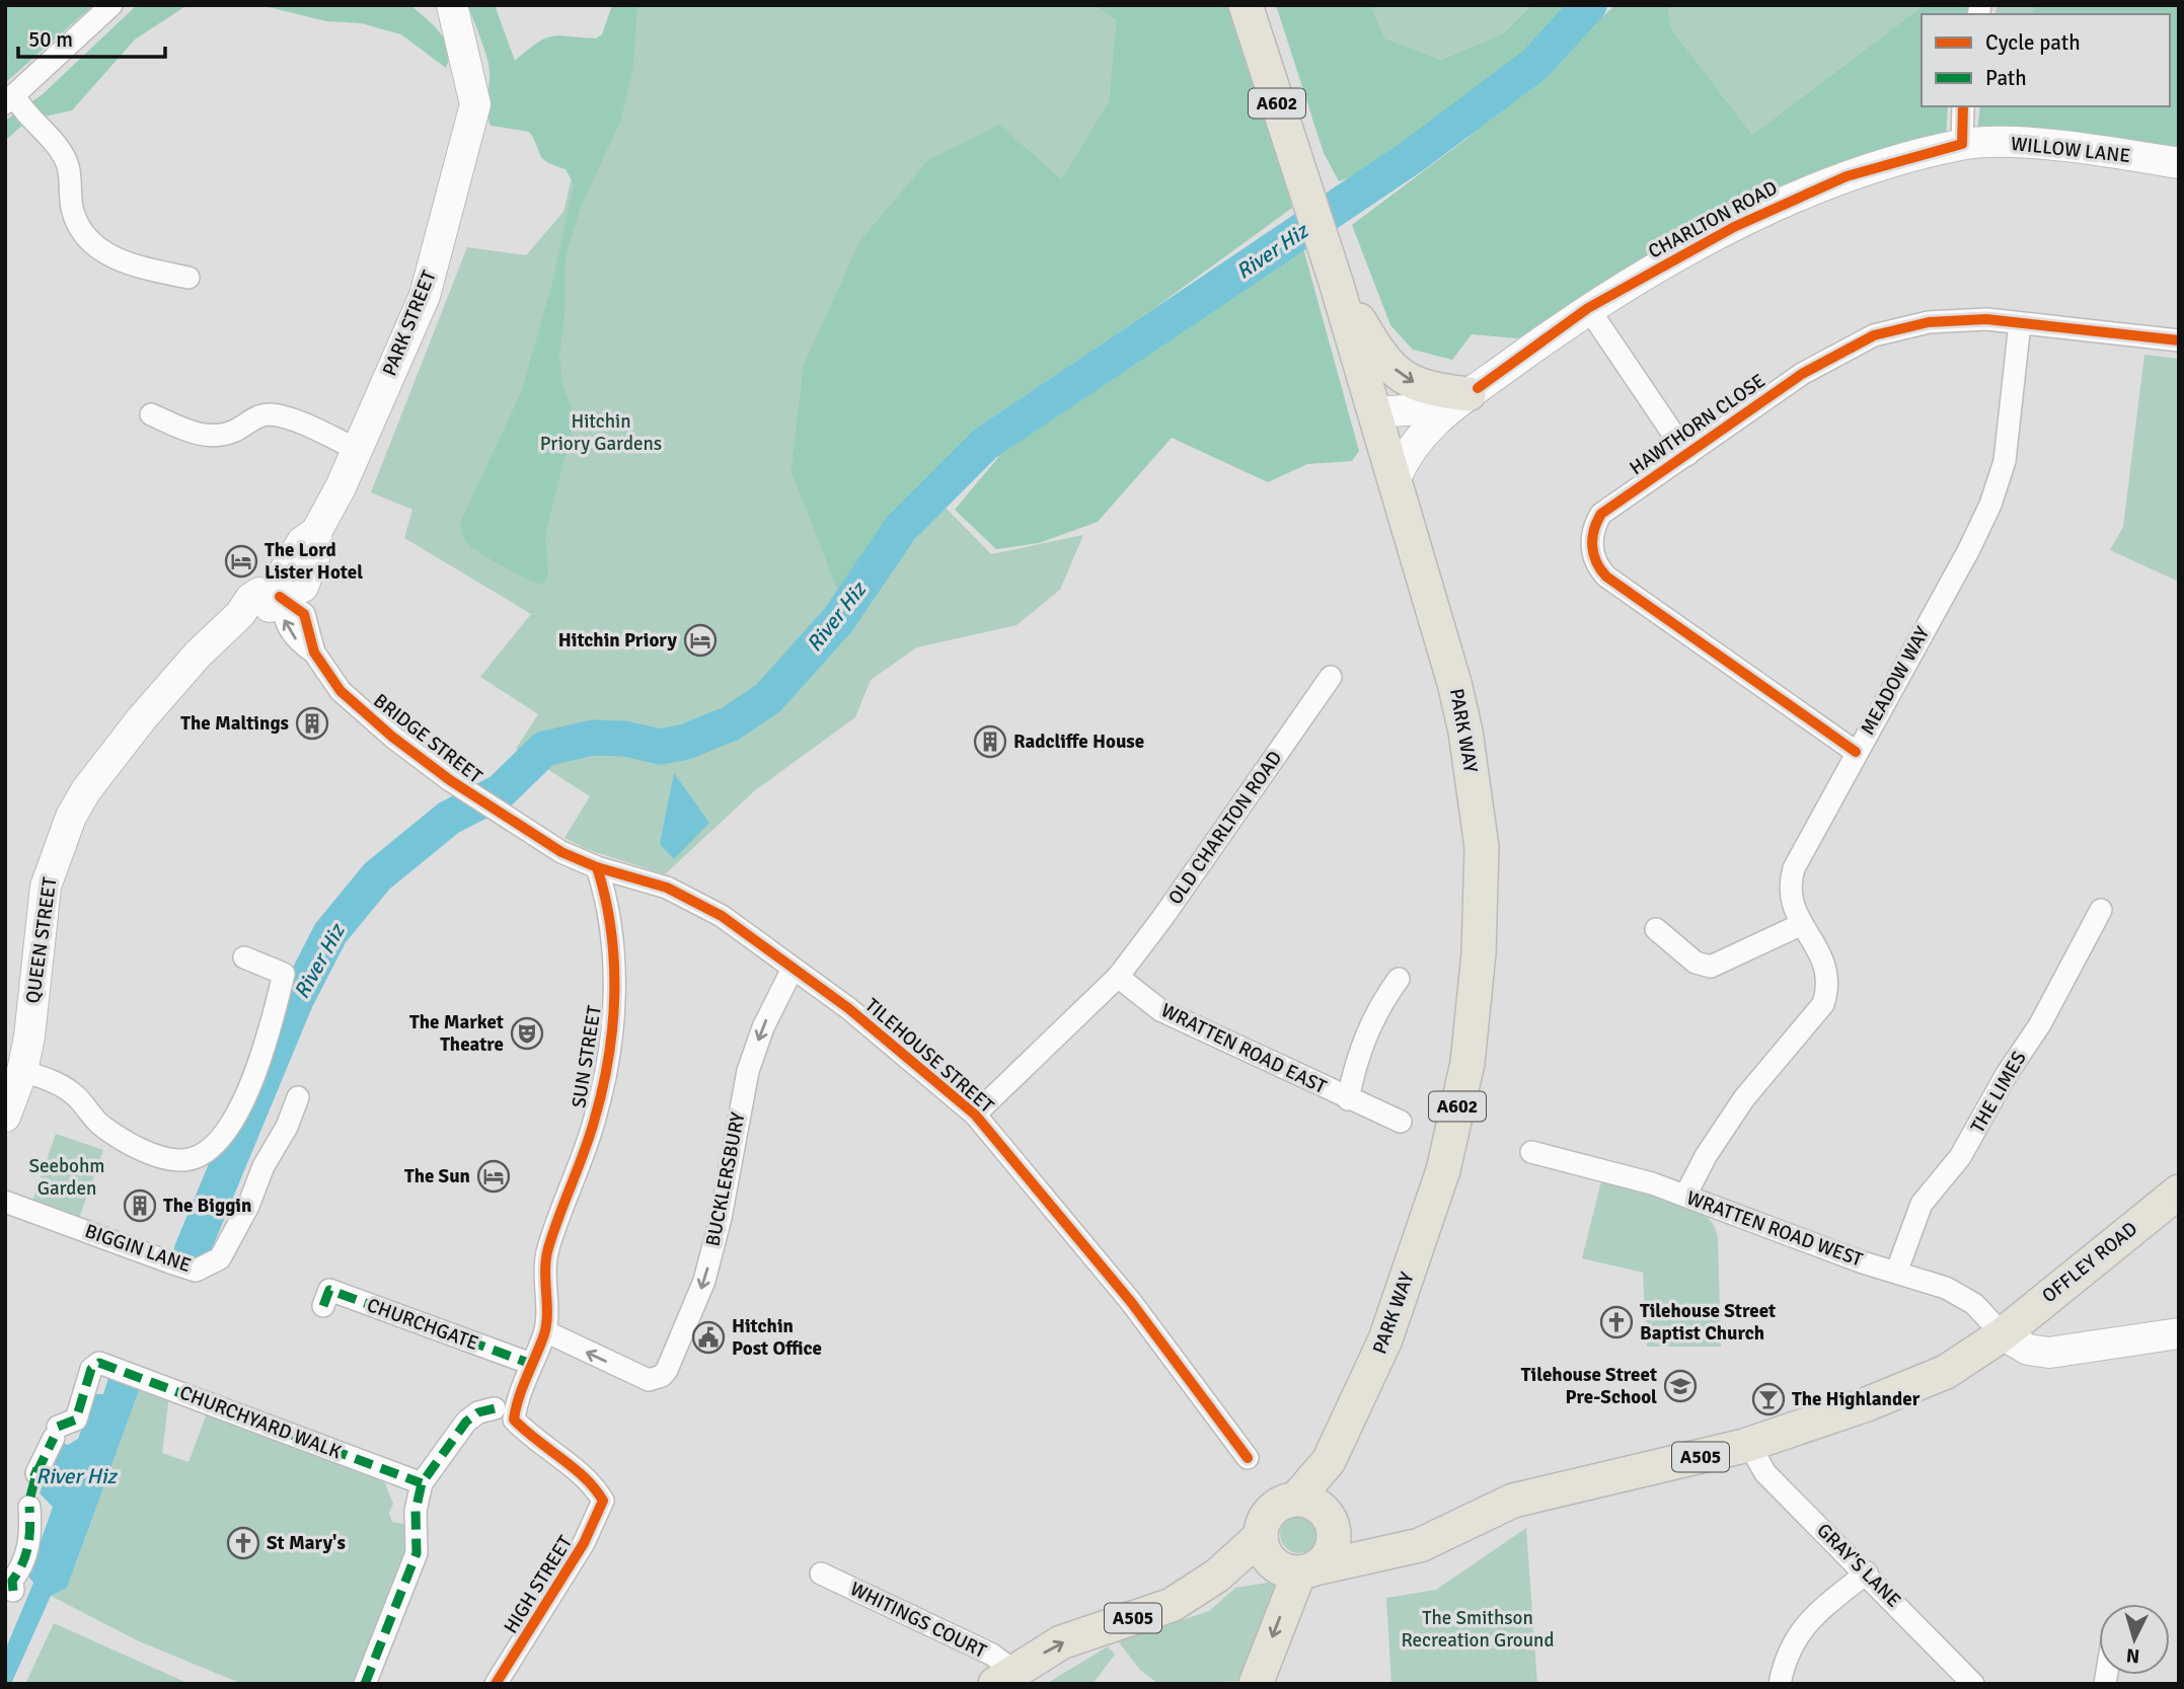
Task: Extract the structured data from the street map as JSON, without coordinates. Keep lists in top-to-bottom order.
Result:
{
  "streets": {
    "main road": [
      "A602",
      "WILLOW LANE",
      "CHARLTON ROAD",
      "PARK STREET",
      "PARK WAY",
      "QUEEN STREET",
      "OFFLEY ROAD",
      "A505"
    ],
    "street": [
      "HAWTHORN CLOSE",
      "MEADOW WAY",
      "BRIDGE STREET",
      "OLD CHARLTON ROAD",
      "WRATTEN ROAD EAST",
      "TILEHOUSE STREET",
      "SUN STREET",
      "THE LIMES",
      "BUCKLERSBURY",
      "WRATTEN ROAD WEST",
      "BIGGIN LANE",
      "CHURCHGATE",
      "CHURCHYARD WALK",
      "GRAY'S LANE",
      "HIGH STREET",
      "WHITINGS COURT"
    ]
  },
  "crossings": [
    ["WILLOW LANE", "CHARLTON ROAD"],
    ["CHARLTON ROAD", "HAWTHORN CLOSE"],
    ["CHARLTON ROAD", "PARK WAY"],
    ["PARK STREET", "BRIDGE STREET"],
    ["PARK STREET", "QUEEN STREET"],
    ["HAWTHORN CLOSE", "MEADOW WAY"],
    ["MEADOW WAY", "WRATTEN ROAD WEST"],
    ["PARK WAY", "A505"],
    ["BRIDGE STREET", "QUEEN STREET"],
    ["BRIDGE STREET", "TILEHOUSE STREET"],
    ["BRIDGE STREET", "SUN STREET"],
    ["OLD CHARLTON ROAD", "WRATTEN ROAD EAST"],
    ["TILEHOUSE STREET", "SUN STREET"],
    ["TILEHOUSE STREET", "BUCKLERSBURY"],
    ["SUN STREET", "BUCKLERSBURY"],
    ["THE LIMES", "WRATTEN ROAD WEST"],
    ["WRATTEN ROAD WEST", "OFFLEY ROAD"],
    ["WRATTEN ROAD WEST", "A505"],
    ["OFFLEY ROAD", "A505"],
    ["CHURCHGATE", "HIGH STREET"],
    ["A505", "GRAY'S LANE"],
    ["A505", "WHITINGS COURT"]
  ],
  "water": ["River Hiz"],
  "parks": ["Hitchin Priory Gardens", "Seebohm Garden", "The Smithson Recreation Ground"],
  "places": {
    "hotel": ["The Lord Lister Hotel", "Hitchin Priory", "The Sun"],
    "building": ["The Maltings", "Radcliffe House", "The Biggin"],
    "theatre": ["The Market Theatre"],
    "church": ["Tilehouse Street Baptist Church", "St Mary's"],
    "public building": ["Hitchin Post Office"],
    "school or university": ["Tilehouse Street Pre-School"],
    "bar": ["The Highlander"]
  },
  "legend": ["Cycle path", "Path"],
  "scale_bar": "50 m",
  "north": "bottom"
}
